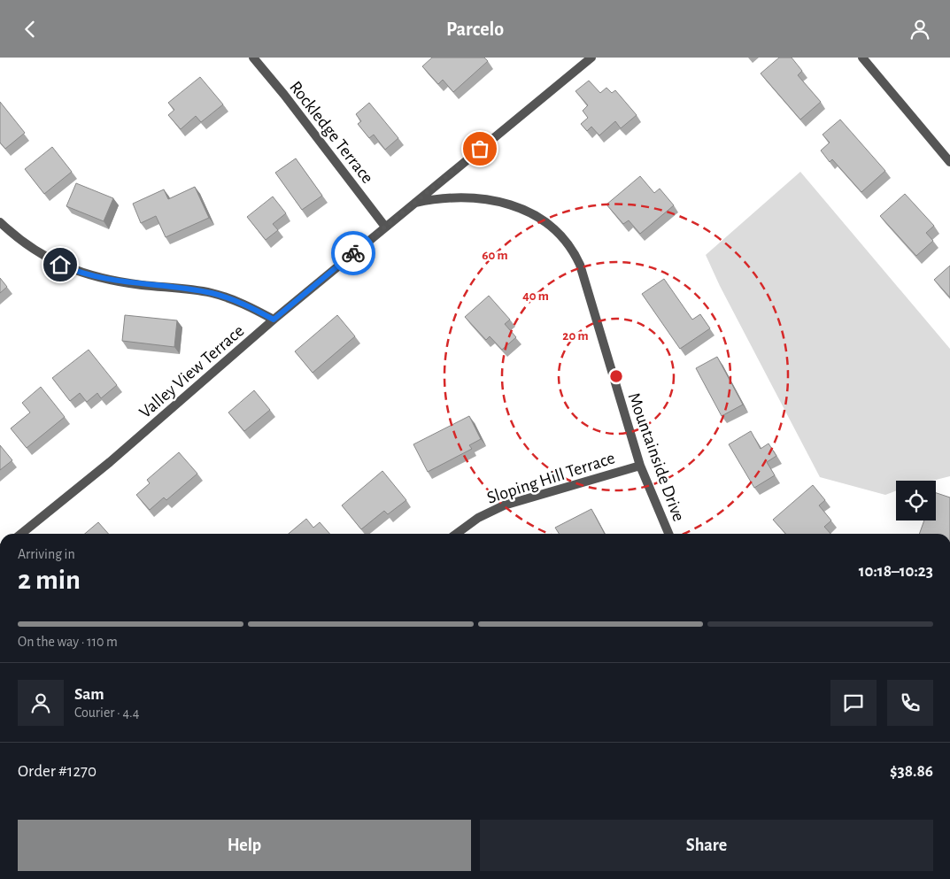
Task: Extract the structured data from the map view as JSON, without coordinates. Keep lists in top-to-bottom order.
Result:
{
  "streets": {
    "street": [
      "Rockledge Terrace",
      "Valley View Terrace",
      "Mountainside Drive",
      "Sloping Hill Terrace"
    ]
  },
  "crossings": [
    ["Rockledge Terrace", "Valley View Terrace"],
    ["Valley View Terrace", "Mountainside Drive"],
    ["Mountainside Drive", "Sloping Hill Terrace"]
  ],
  "page": {
    "header": "Parcelo",
    "heading": ["2 min", "Arriving in", "10:18–10:23"],
    "panel": [
      "Sam",
      "Courier · 4.4",
      "Order #1270",
      "$38.86"
    ],
    "bar": "On the way · 110 m",
    "buttons": ["Help", "Share"]
  },
  "rings": ["60 m", "40 m", "20 m"]
}
